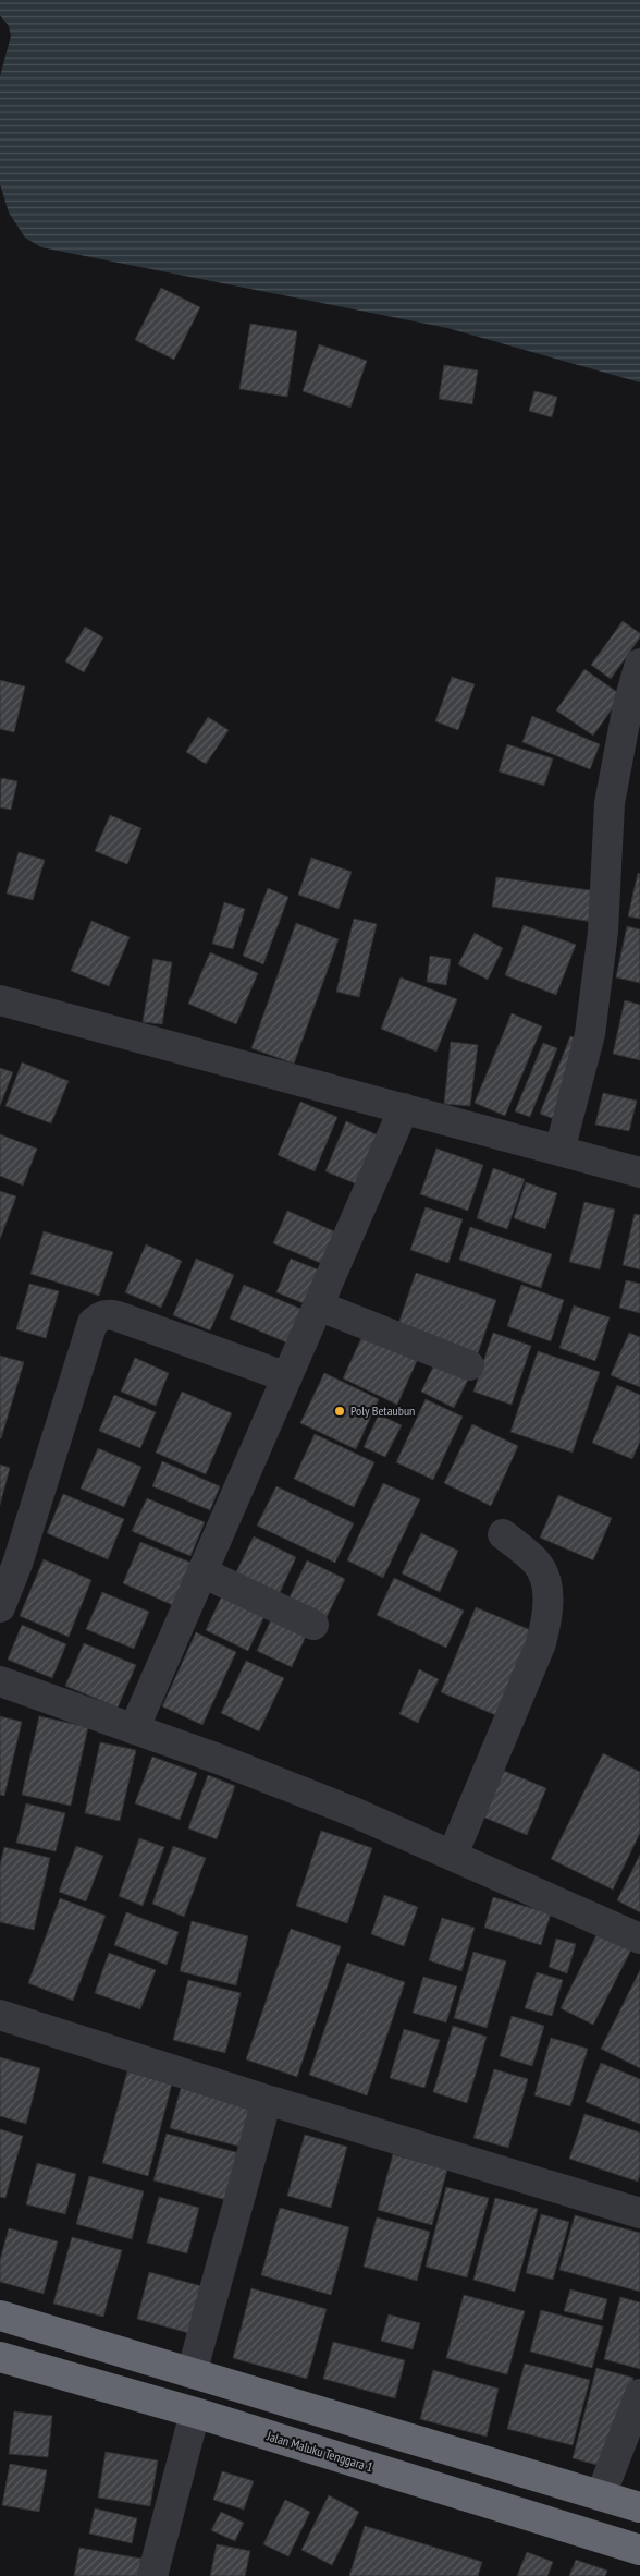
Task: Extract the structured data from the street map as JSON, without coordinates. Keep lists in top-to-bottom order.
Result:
{
  "streets": {
    "highway": ["Jalan Maluku Tenggara 1"]
  },
  "places": ["Poly Betaubun"]
}
